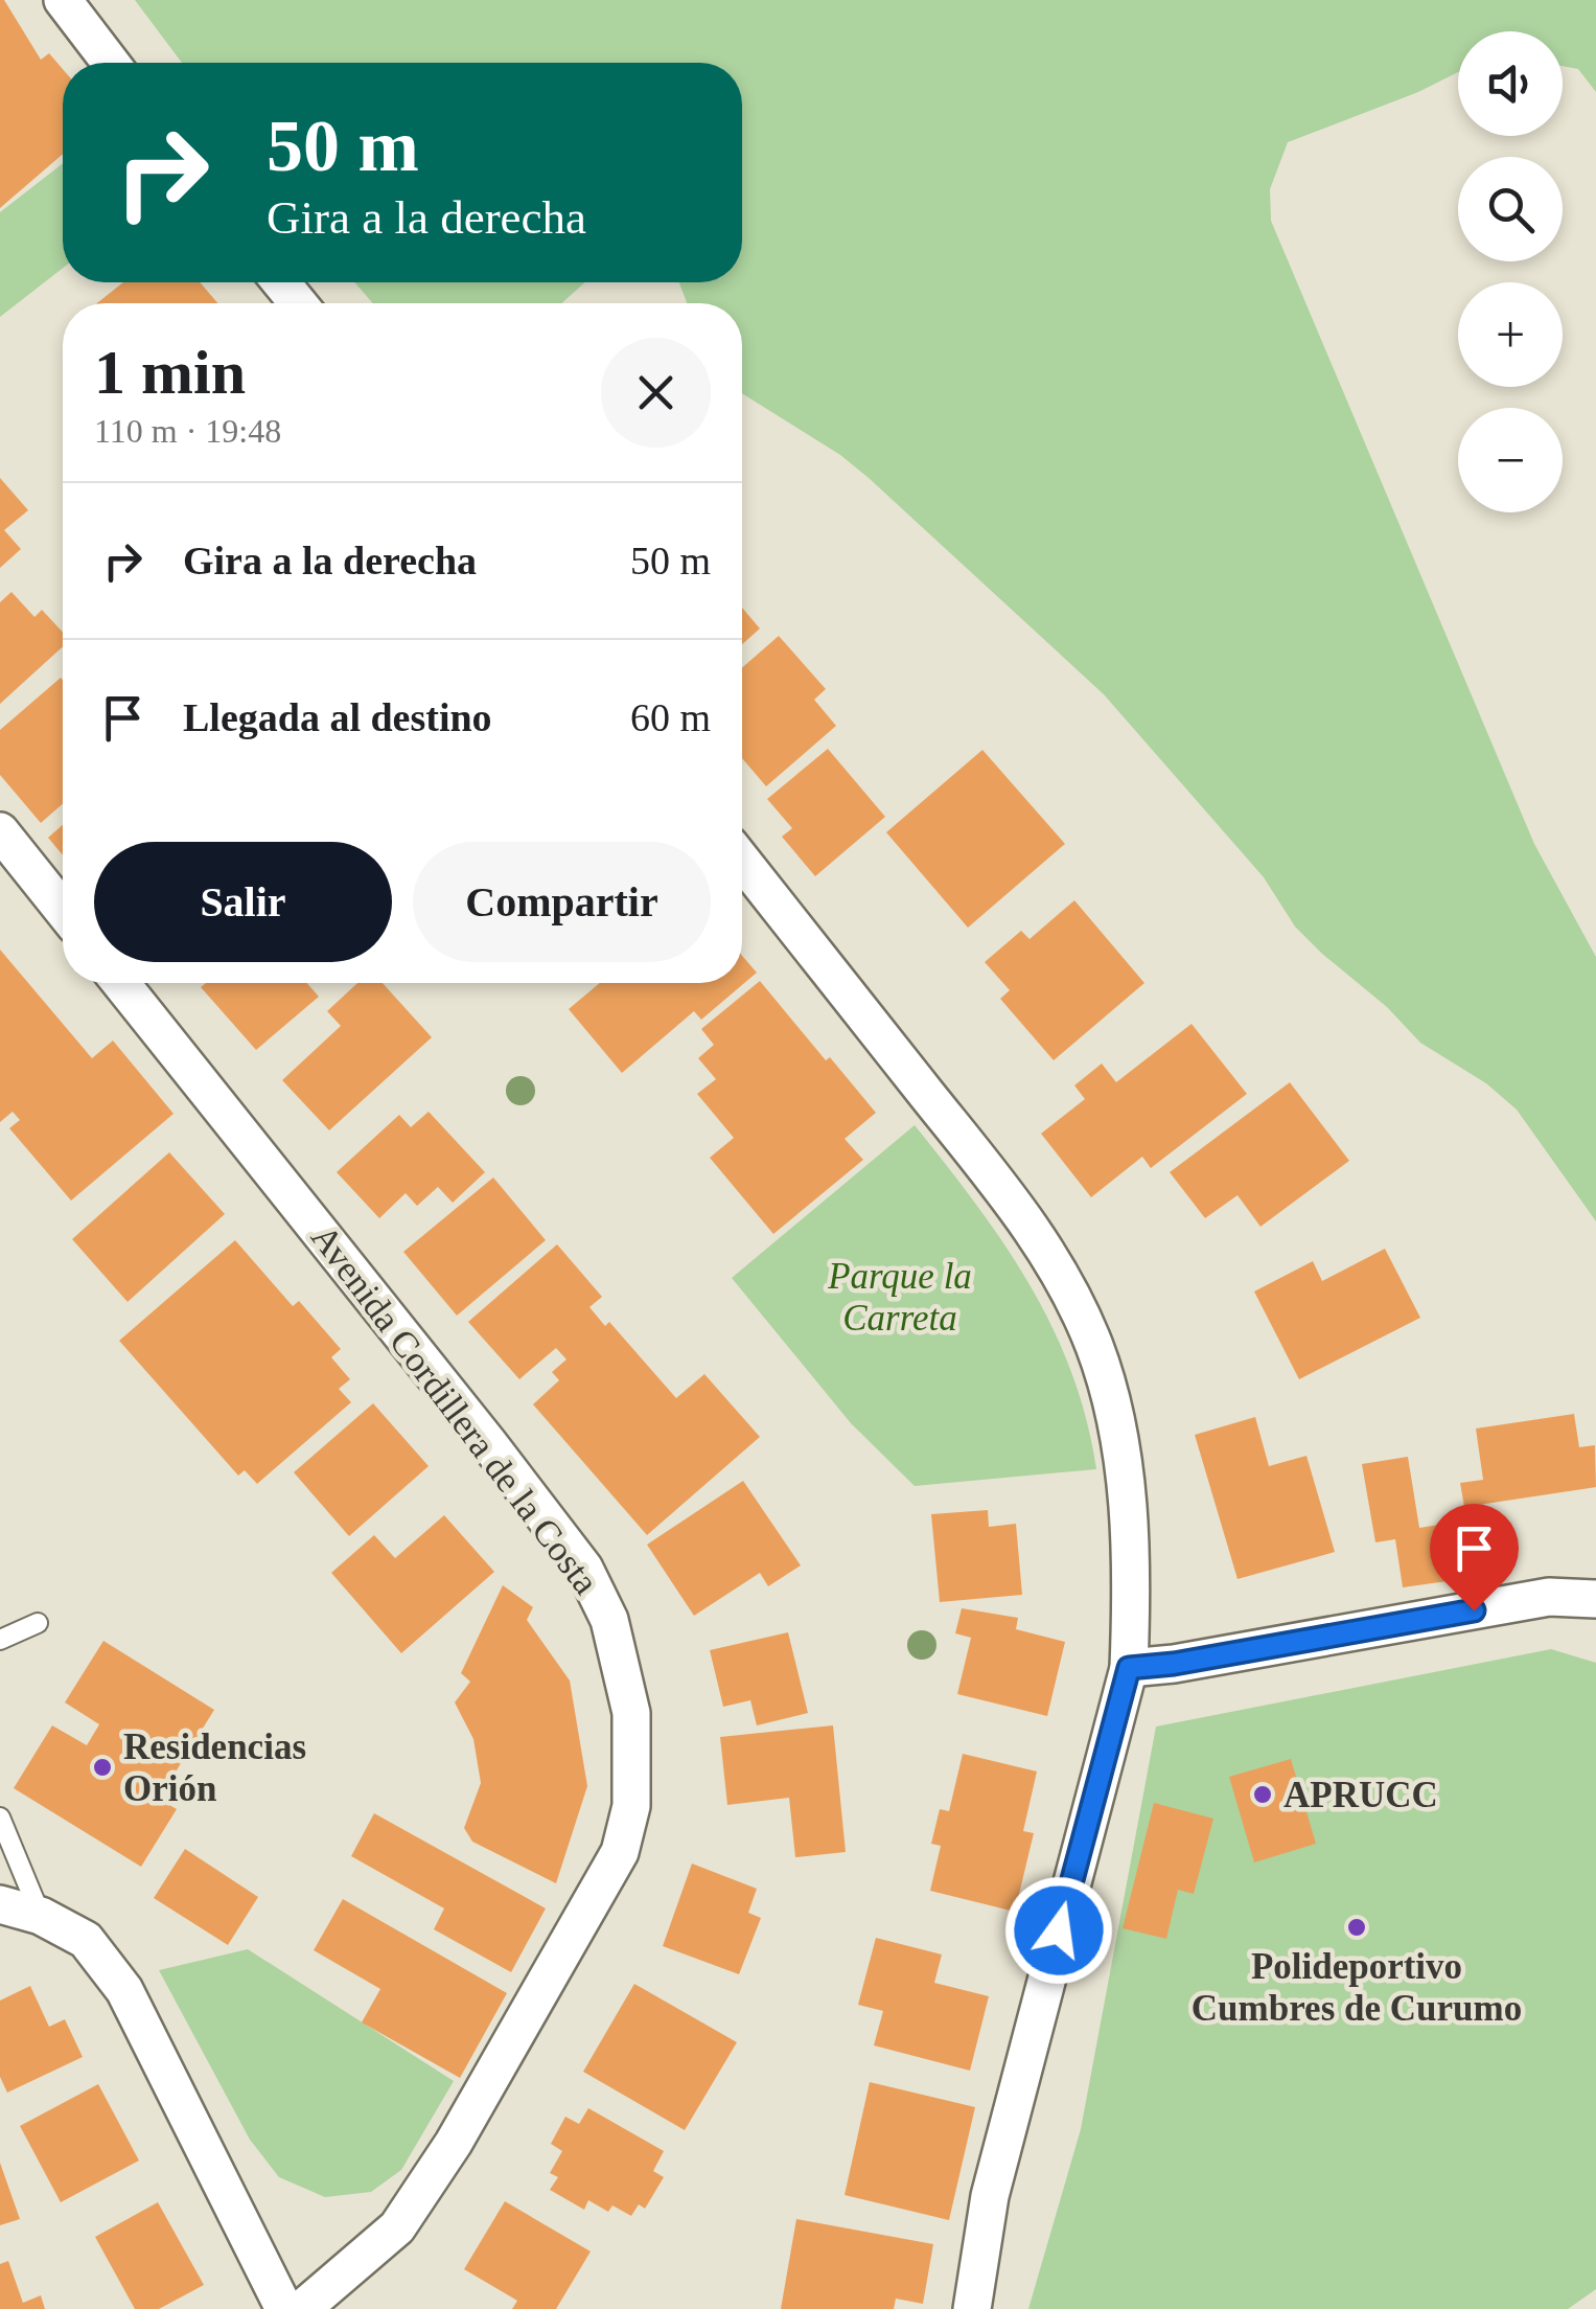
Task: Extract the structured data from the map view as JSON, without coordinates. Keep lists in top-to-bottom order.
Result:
{
  "streets": {
    "street": ["Avenida Cordillera de la Costa"]
  },
  "parks": ["Parque la Carreta"],
  "places": ["Residencias Orión", "APRUCC", "Polideportivo Cumbres de Curumo"],
  "page": {
    "map_buttons": ["+", "−"],
    "turn": ["50 m", "Gira a la derecha"],
    "heading": ["1 min", "110 m · 19:48"],
    "list": [
      {
        "name": "Gira a la derecha",
        "value": "50 m"
      },
      {
        "name": "Llegada al destino",
        "value": "60 m"
      }
    ],
    "buttons": ["Salir", "Compartir"]
  }
}
